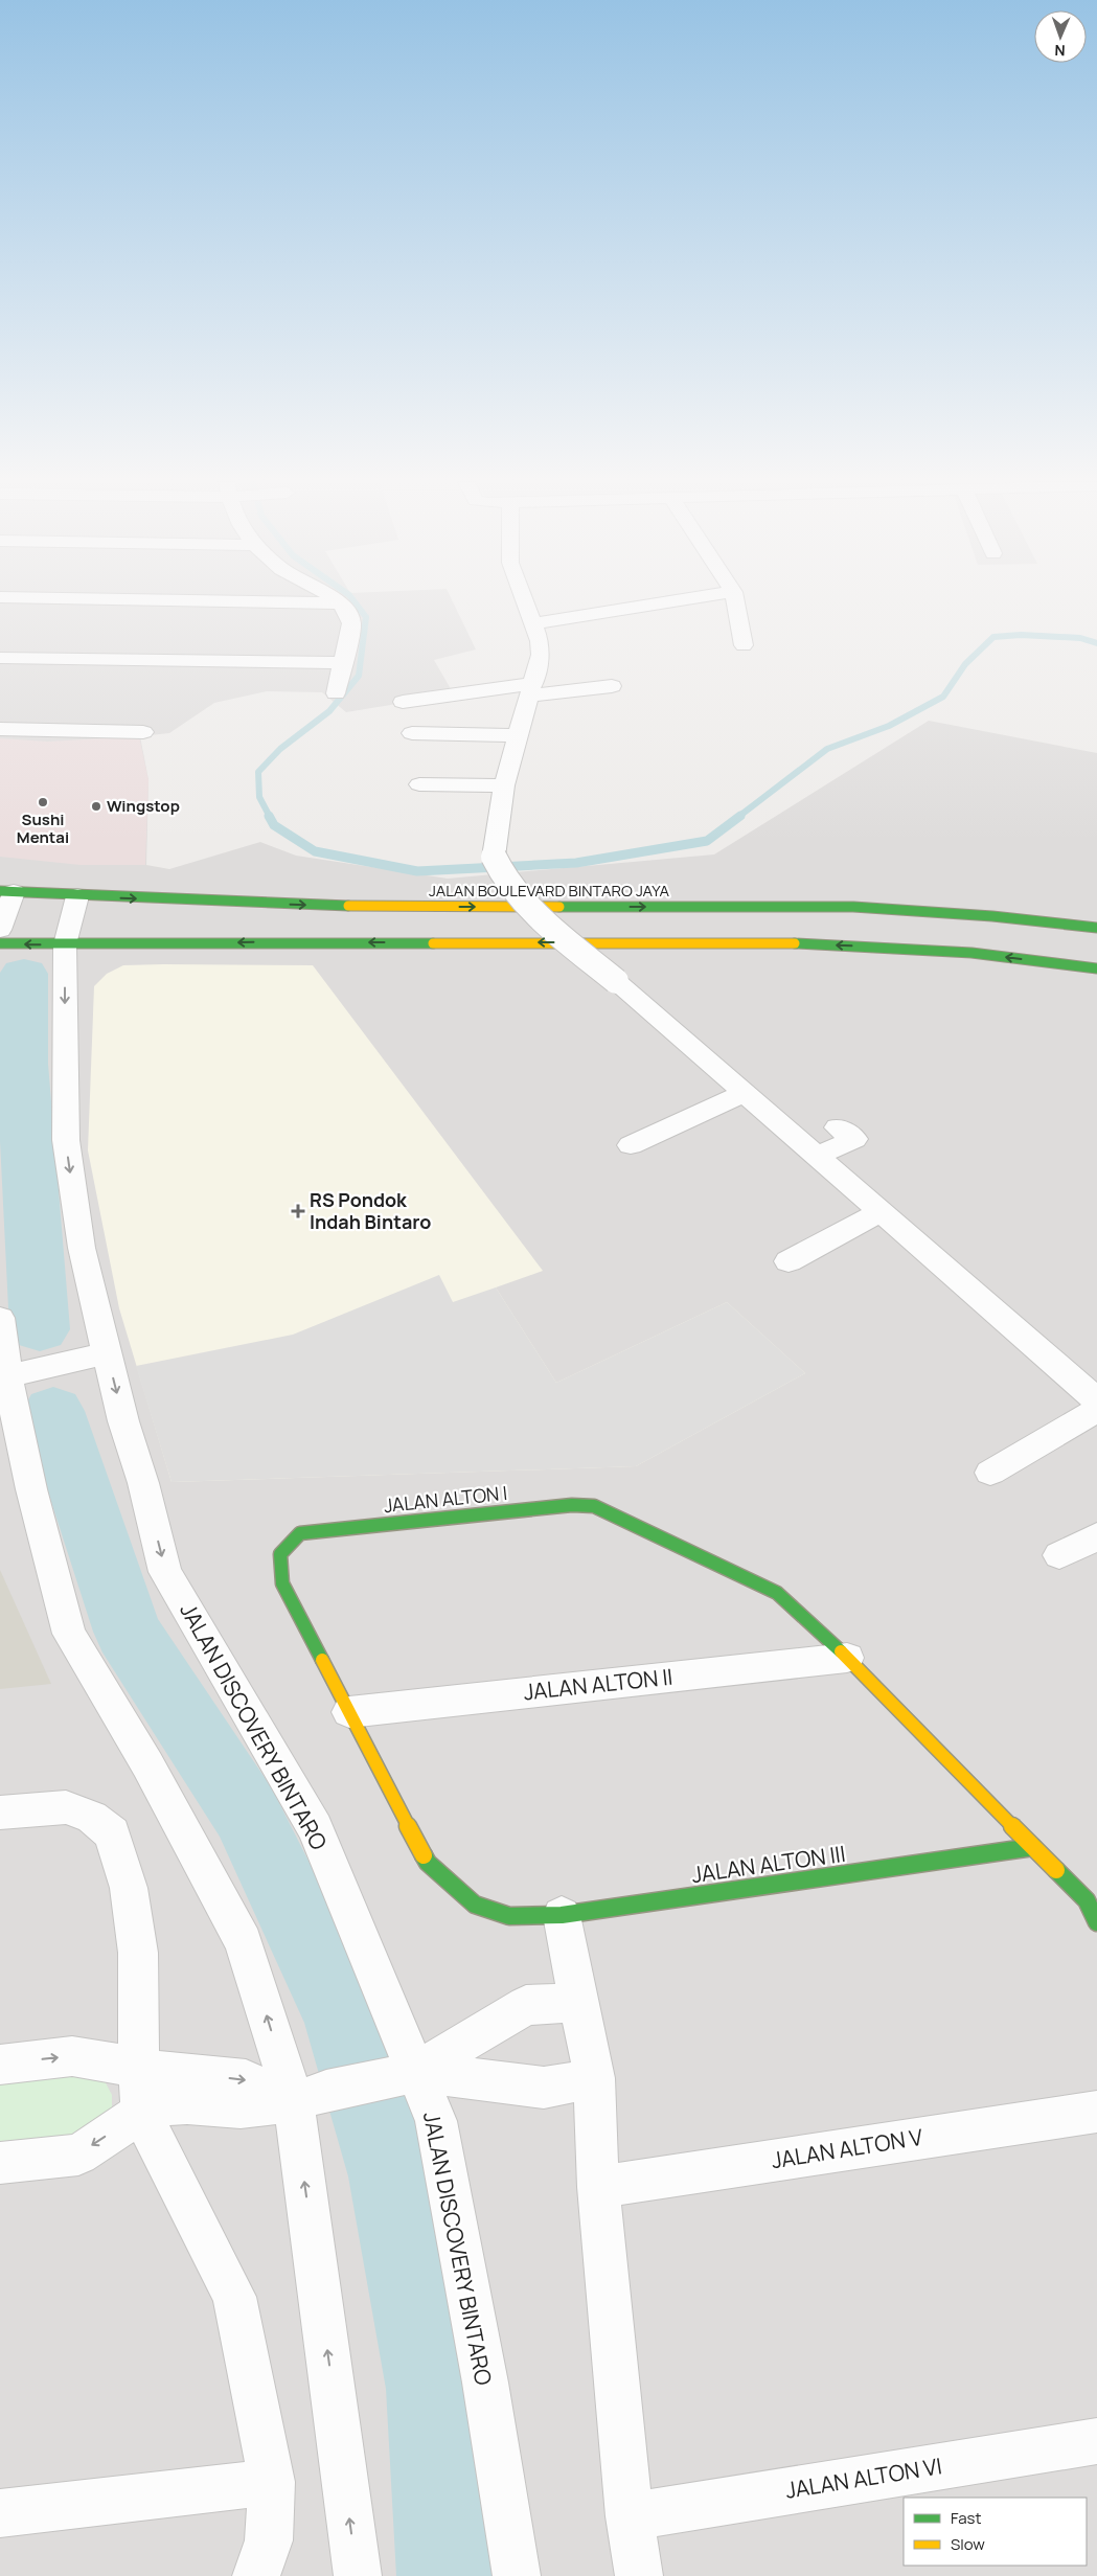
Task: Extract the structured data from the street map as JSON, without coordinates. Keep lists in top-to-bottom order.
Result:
{
  "streets": {
    "main road": ["JALAN BOULEVARD BINTARO JAYA", "JALAN ALTON I", "JALAN ALTON III"],
    "street": [
      "JALAN ALTON II",
      "JALAN DISCOVERY BINTARO",
      "JALAN ALTON V",
      "JALAN ALTON VI"
    ]
  },
  "crossings": [
    ["JALAN BOULEVARD BINTARO JAYA", "JALAN DISCOVERY BINTARO"],
    ["JALAN ALTON I", "JALAN ALTON II"],
    ["JALAN ALTON I", "JALAN ALTON III"],
    ["JALAN ALTON II", "JALAN ALTON III"]
  ],
  "places": {
    "other": ["Sushi Mentai", "Wingstop"],
    "health": ["RS Pondok Indah Bintaro"]
  },
  "legend": ["Fast", "Slow"],
  "north": "bottom"
}
